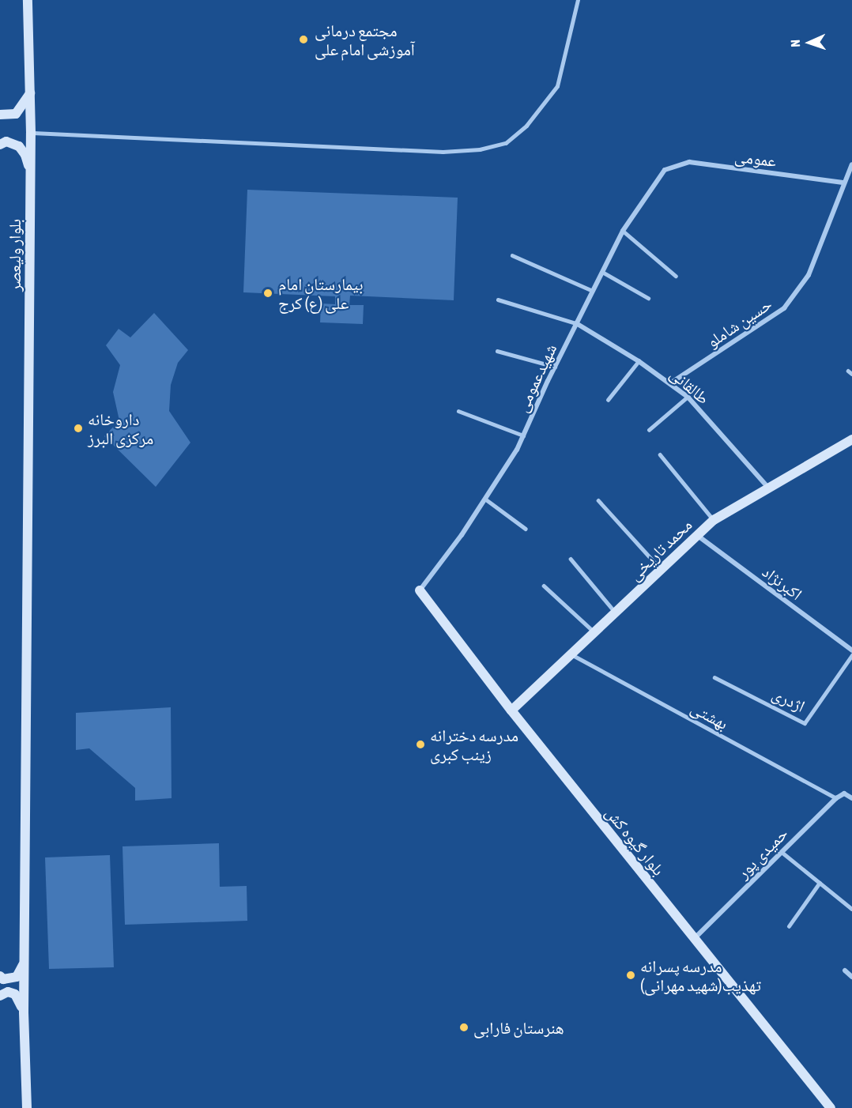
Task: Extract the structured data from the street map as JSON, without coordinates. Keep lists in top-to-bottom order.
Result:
{
  "streets": {
    "street": [
      "عمومی",
      "بلوار ولیعصر",
      "حسین شاملو",
      "شهیدعمومی",
      "طالقانی",
      "محمد تاریخی",
      "اکبرنژاد",
      "بلوار گیوه کش",
      "حمیدی پور"
    ],
    "lane": ["اژدری", "بهشتی"]
  },
  "crossings": [
    ["عمومی", "حسین شاملو"],
    ["عمومی", "شهیدعمومی"],
    ["حسین شاملو", "طالقانی"],
    ["شهیدعمومی", "طالقانی"],
    ["شهیدعمومی", "بلوار گیوه کش"],
    ["طالقانی", "محمد تاریخی"],
    ["محمد تاریخی", "اکبرنژاد"],
    ["محمد تاریخی", "بهشتی"],
    ["محمد تاریخی", "بلوار گیوه کش"],
    ["بهشتی", "حمیدی پور"],
    ["بلوار گیوه کش", "حمیدی پور"]
  ],
  "places": [
    "مجتمع درمانی آموزشی امام علی",
    "بیمارستان امام علی (ع) کرج",
    "داروخانه مرکزی البرز",
    "مدرسه دخترانه زینب کبری",
    "مدرسه پسرانه تهذیب(شهید مهرانی)",
    "هنرستان فارابی"
  ],
  "north": "left"
}
